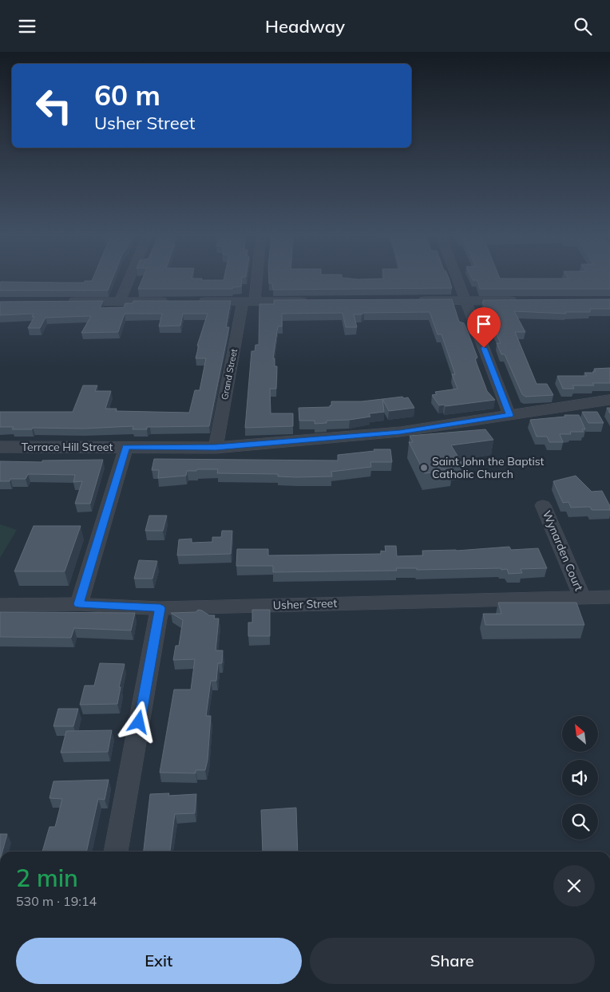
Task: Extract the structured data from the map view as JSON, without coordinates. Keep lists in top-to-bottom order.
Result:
{
  "streets": {
    "street": [
      "Grand Street",
      "Terrace Hill Street",
      "Wynarden Court",
      "Usher Street"
    ]
  },
  "crossings": [
    ["Grand Street", "Terrace Hill Street"],
    ["Wynarden Court", "Usher Street"]
  ],
  "places": ["Saint John the Baptist Catholic Church"],
  "north": "top left",
  "page": {
    "header": "Headway",
    "turn": ["60 m", "Usher Street"],
    "heading": ["2 min", "530 m · 19:14"],
    "buttons": ["Exit", "Share"]
  }
}
